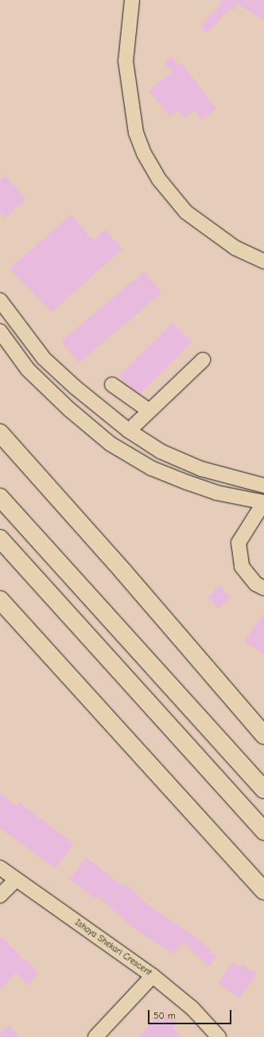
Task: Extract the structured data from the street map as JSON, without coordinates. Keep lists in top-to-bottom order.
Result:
{
  "streets": {
    "street": ["Ishaya Shekari Crescent"]
  },
  "scale_bar": "50 m"
}
